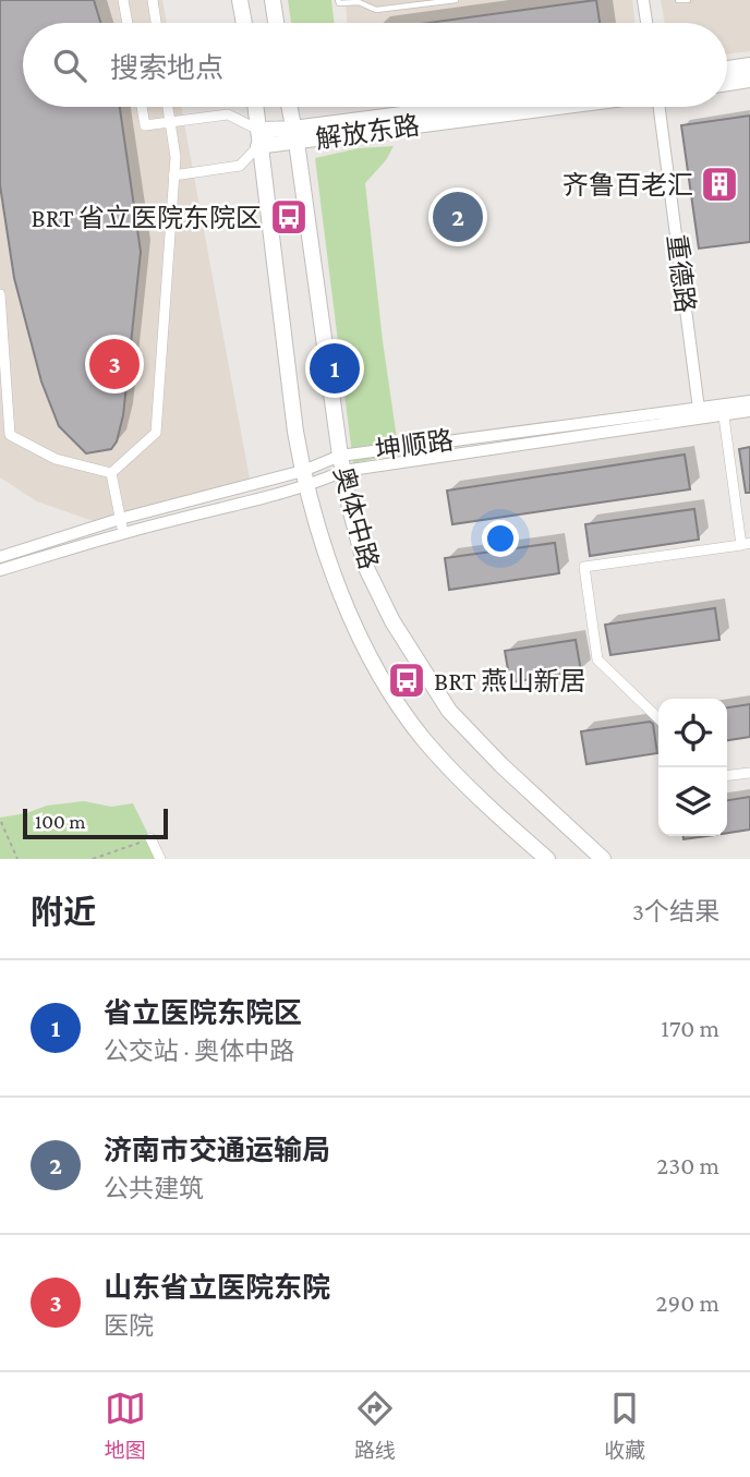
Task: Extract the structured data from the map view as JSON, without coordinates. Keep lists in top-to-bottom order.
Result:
{
  "streets": {
    "main road": ["解放东路", "奥体中路"],
    "street": ["重德路", "坤顺路"]
  },
  "crossings": [
    ["解放东路", "奥体中路"],
    ["重德路", "坤顺路"],
    ["坤顺路", "奥体中路"]
  ],
  "places": {
    "building": ["齐鲁百老汇"],
    "bus stop": ["BRT 省立医院东院区", "BRT 燕山新居"]
  },
  "scale_bar": "100 m",
  "page": {
    "search": "搜索地点",
    "pins": ["2", "3", "1"],
    "scale": "100 m",
    "heading": ["附近", "3个结果"],
    "list": [
      {
        "mark": "1",
        "name": "省立医院东院区",
        "note": "公交站 · 奥体中路",
        "value": "170 m"
      },
      {
        "mark": "2",
        "name": "济南市交通运输局",
        "note": "公共建筑",
        "value": "230 m"
      },
      {
        "mark": "3",
        "name": "山东省立医院东院",
        "note": "医院",
        "value": "290 m"
      }
    ],
    "nav": ["地图", "路线", "收藏"]
  }
}
